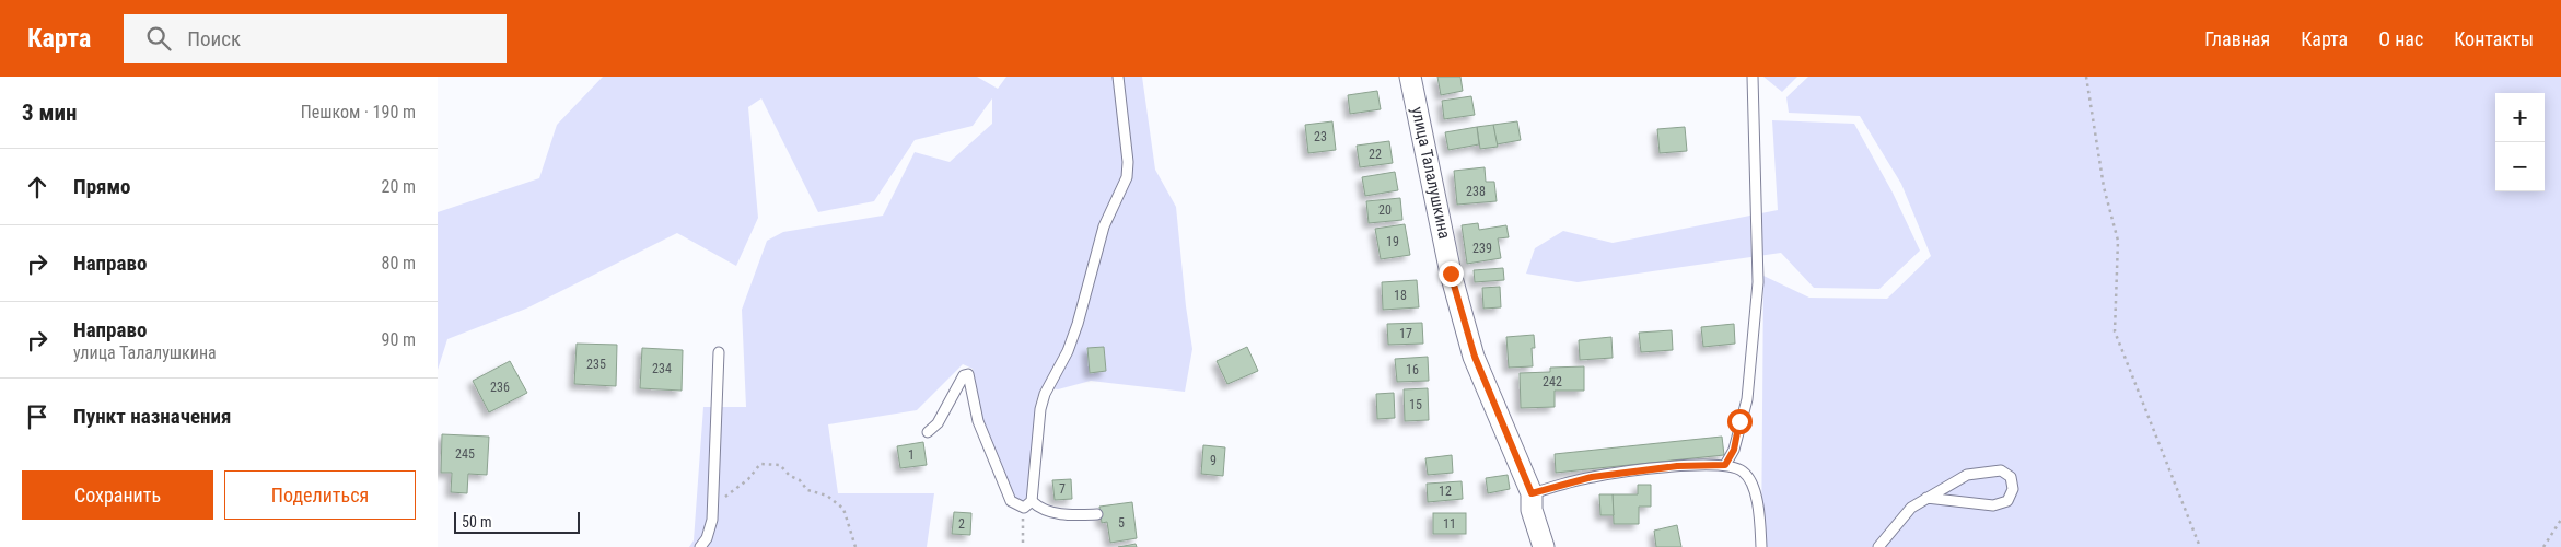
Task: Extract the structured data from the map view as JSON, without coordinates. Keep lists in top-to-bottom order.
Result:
{
  "streets": {
    "street": ["улица Талалушкина"]
  },
  "house_numbers": [
    "23",
    "22",
    "238",
    "20",
    "19",
    "239",
    "18",
    "17",
    "235",
    "234",
    "16",
    "242",
    "236",
    "15",
    "245",
    "1",
    "9",
    "7",
    "12",
    "5",
    "2",
    "11"
  ],
  "scale_bar": "50 m",
  "page": {
    "header": "Карта",
    "search": "Поиск",
    "nav": [
      "Главная",
      "Карта",
      "О нас",
      "Контакты"
    ],
    "heading": ["3 мин", "Пешком · 190 m"],
    "map_buttons": ["+", "−"],
    "list": [
      ["Прямо", "20 m"],
      ["Направо", "80 m"],
      ["Направо", "улица Талалушкина", "90 m"],
      "Пункт назначения"
    ],
    "buttons": ["Сохранить", "Поделиться"],
    "scale": "50 m"
  }
}
